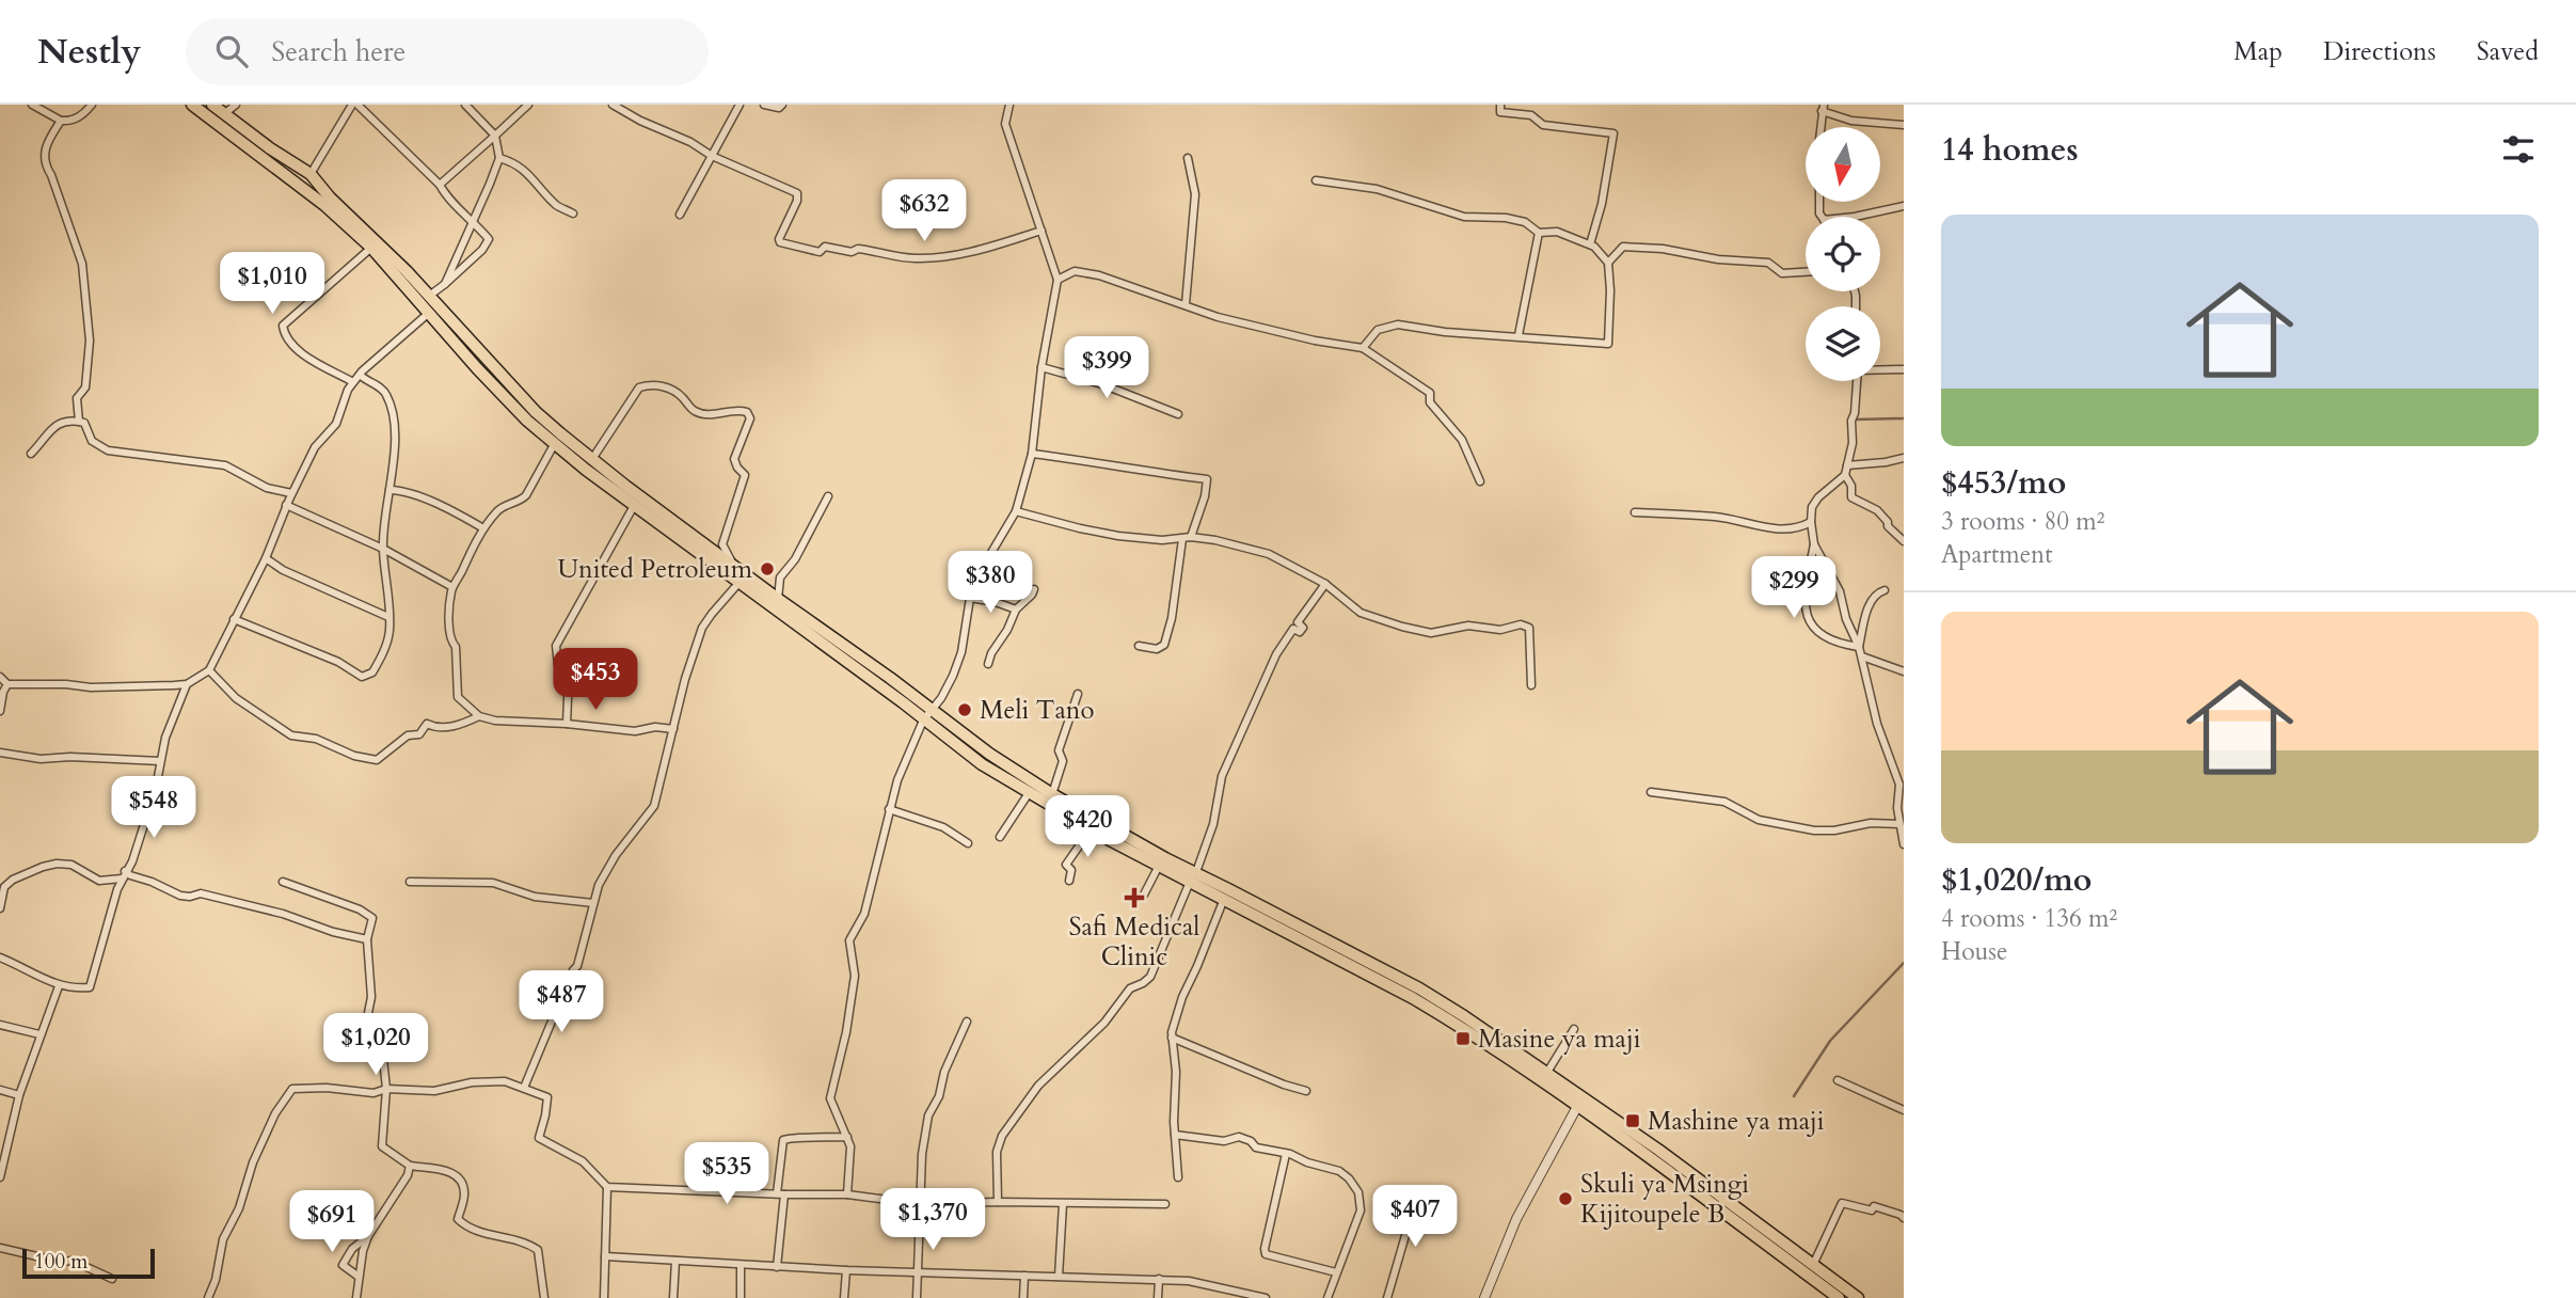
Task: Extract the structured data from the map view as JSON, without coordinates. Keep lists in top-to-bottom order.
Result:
{
  "places": {
    "other": ["United Petroleum", "Meli Tano", "Skuli ya Msingi Kijitoupele B"],
    "health": ["Safi Medical Clinic"],
    "transit": ["Masine ya maji", "Mashine ya maji"]
  },
  "scale_bar": "100 m",
  "north": "bottom",
  "page": {
    "header": "Nestly",
    "search": "Search here",
    "nav": ["Map", "Directions", "Saved"],
    "heading": "14 homes",
    "price": [
      "$632",
      "$1,010",
      "$399",
      "$380",
      "$299",
      "$453",
      "$548",
      "$420",
      "$487",
      "$1,020",
      "$535",
      "$407",
      "$1,370",
      "$691"
    ],
    "list": [
      {
        "name": "$453/mo",
        "note": "3 rooms · 80 m² · Apartment"
      },
      {
        "name": "$1,020/mo",
        "note": "4 rooms · 136 m² · House"
      }
    ],
    "scale": "100 m"
  }
}
